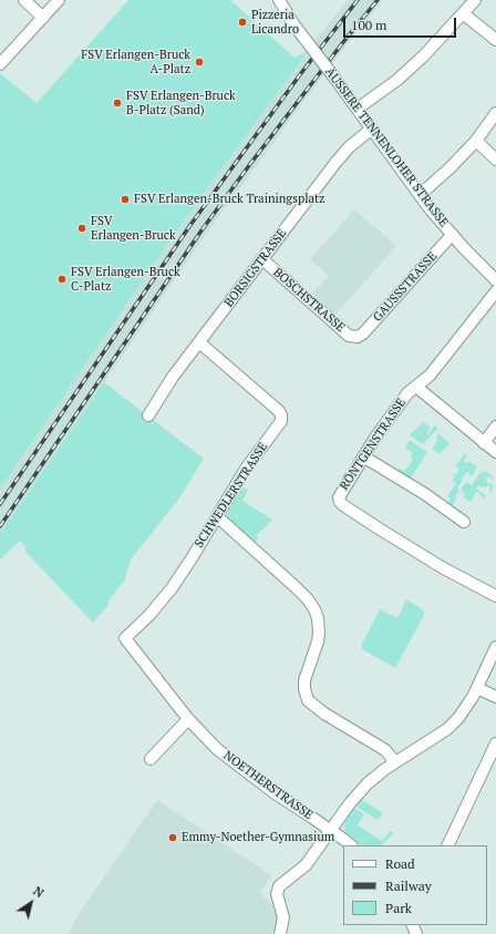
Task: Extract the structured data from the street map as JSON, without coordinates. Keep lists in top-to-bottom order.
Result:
{
  "streets": {
    "street": [
      "ÄUSSERE TENNENLOHER STRASSE",
      "BORSIGSTRASSE",
      "GAUSSSTRASSE",
      "BOSCHSTRASSE",
      "RÖNTGENSTRASSE",
      "SCHWEDLERSTRASSE",
      "NOETHERSTRASSE"
    ]
  },
  "crossings": [
    ["ÄUSSERE TENNENLOHER STRASSE", "BORSIGSTRASSE"],
    ["ÄUSSERE TENNENLOHER STRASSE", "GAUSSSTRASSE"],
    ["BORSIGSTRASSE", "BOSCHSTRASSE"],
    ["BORSIGSTRASSE", "SCHWEDLERSTRASSE"],
    ["GAUSSSTRASSE", "BOSCHSTRASSE"],
    ["SCHWEDLERSTRASSE", "NOETHERSTRASSE"]
  ],
  "places": [
    "Pizzeria Licandro",
    "FSV Erlangen-Bruck A-Platz",
    "FSV Erlangen-Bruck B-Platz (Sand)",
    "FSV Erlangen-Bruck Trainingsplatz",
    "FSV Erlangen-Bruck",
    "FSV Erlangen-Bruck C-Platz",
    "Emmy-Noether-Gymnasium"
  ],
  "legend": ["Road", "Railway", "Park"],
  "scale_bar": "100 m",
  "north": "top right"
}
